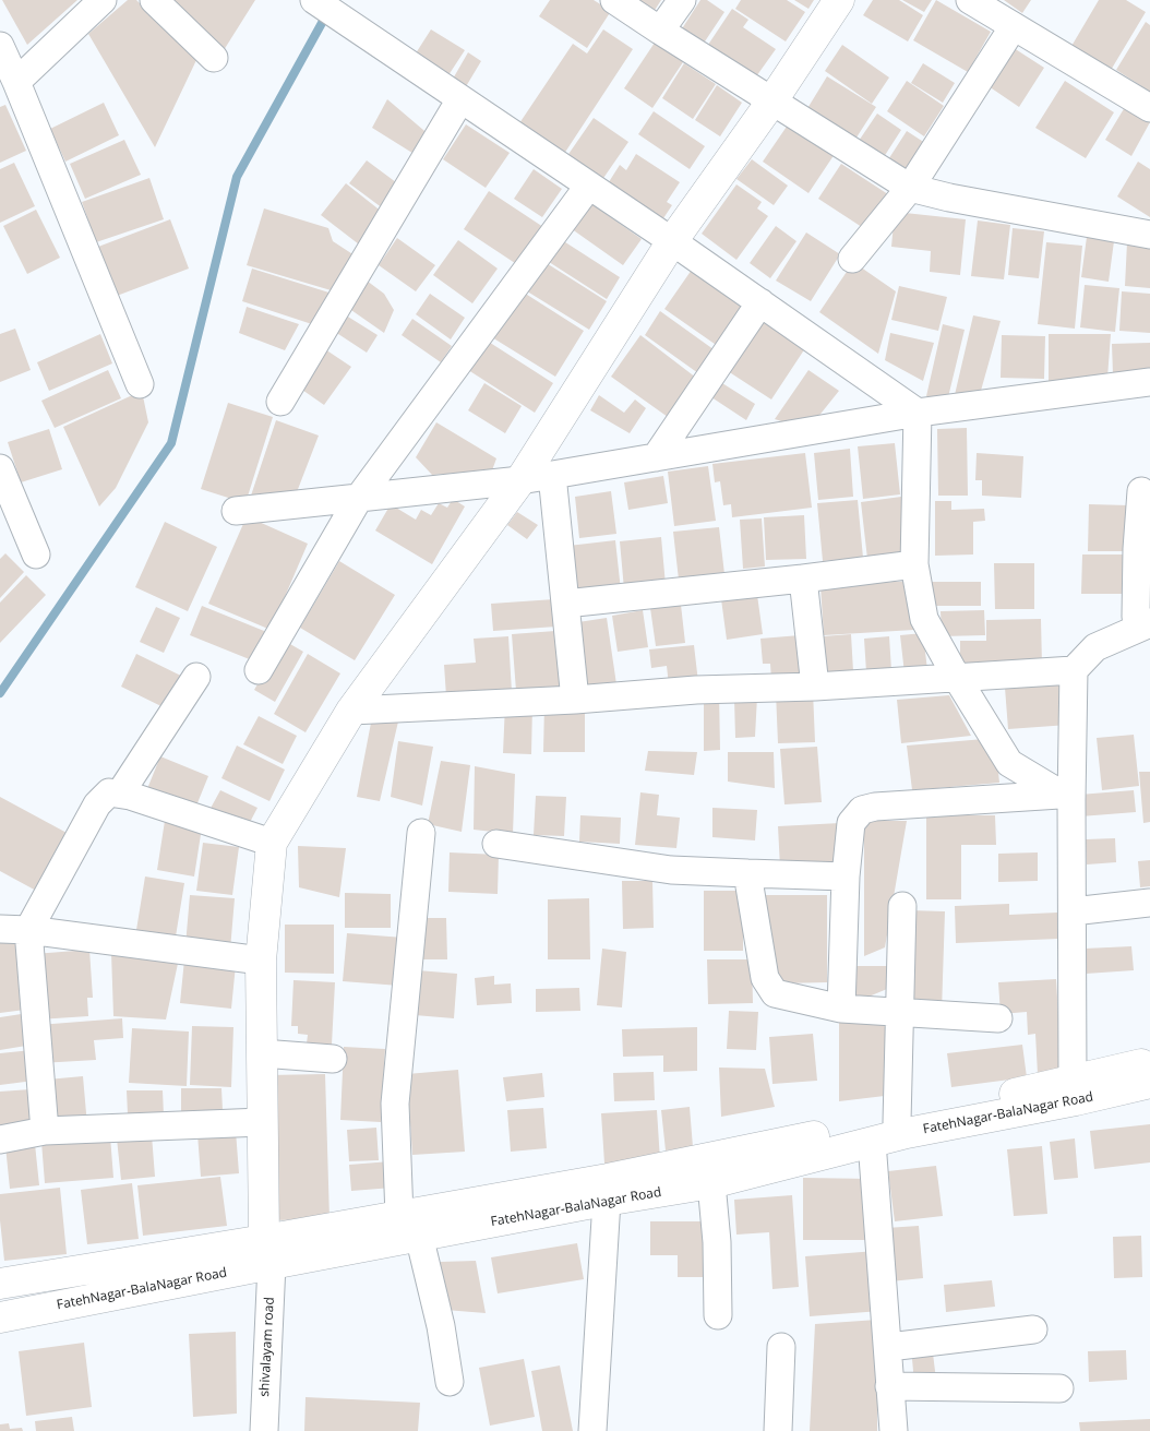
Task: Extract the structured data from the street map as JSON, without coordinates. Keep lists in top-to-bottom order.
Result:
{
  "streets": {
    "main road": ["FatehNagar-BalaNagar Road"],
    "street": ["shivalayam road"]
  },
  "crossings": [
    ["FatehNagar-BalaNagar Road", "shivalayam road"]
  ]
}
